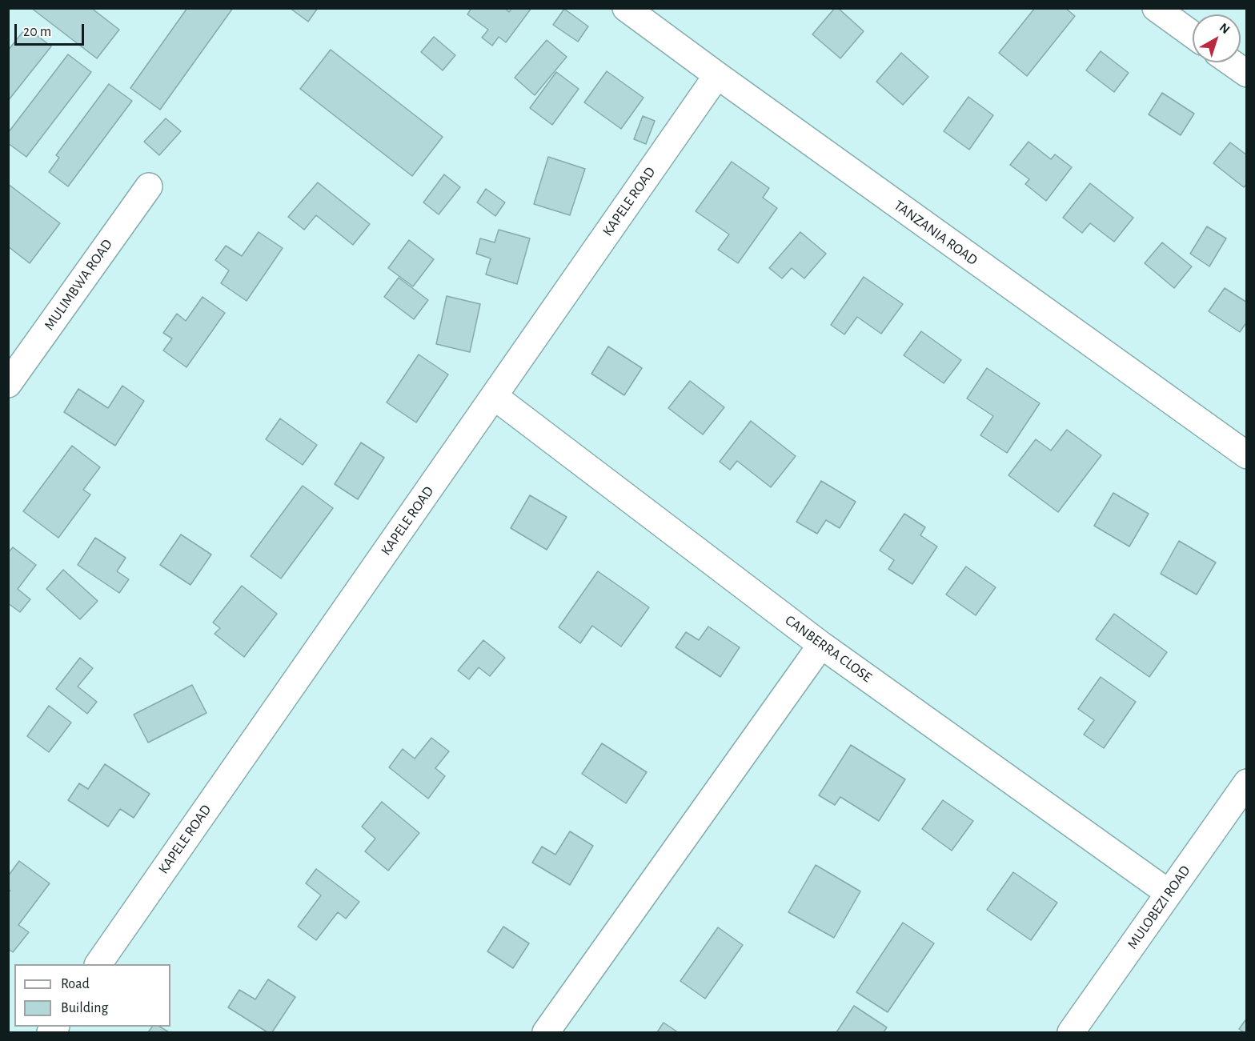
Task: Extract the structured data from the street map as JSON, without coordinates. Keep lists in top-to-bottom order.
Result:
{
  "streets": {
    "street": [
      "KAPELE ROAD",
      "TANZANIA ROAD",
      "MULIMBWA ROAD",
      "CANBERRA CLOSE",
      "MULOBEZI ROAD"
    ]
  },
  "crossings": [
    ["KAPELE ROAD", "TANZANIA ROAD"],
    ["KAPELE ROAD", "CANBERRA CLOSE"],
    ["CANBERRA CLOSE", "MULOBEZI ROAD"]
  ],
  "legend": ["Road", "Building"],
  "scale_bar": "20 m",
  "north": "top right"
}
